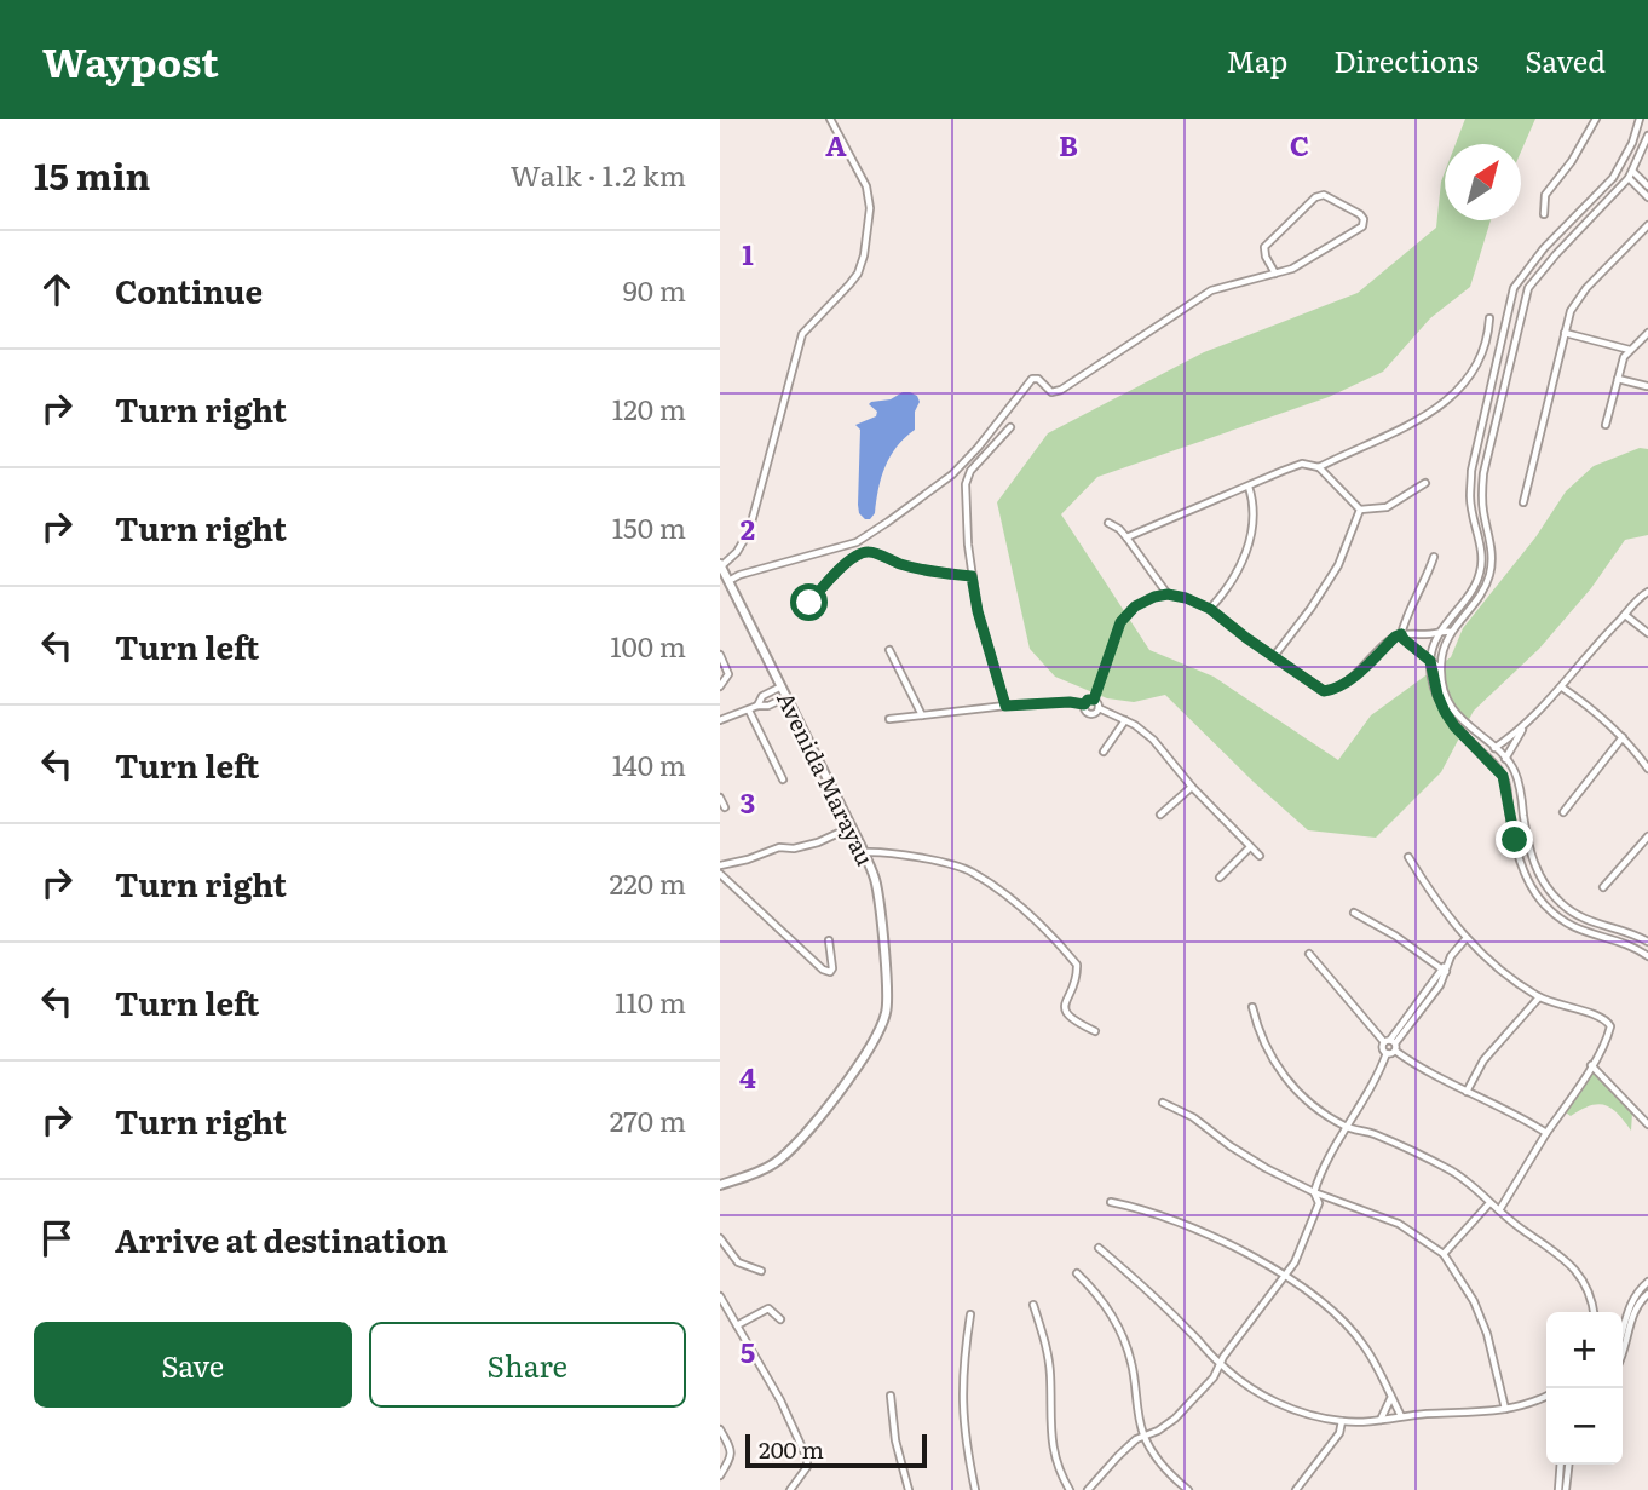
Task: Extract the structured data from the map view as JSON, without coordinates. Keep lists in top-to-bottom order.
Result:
{
  "streets": {
    "street": ["Avenida Marayau"]
  },
  "scale_bar": "200 m",
  "north": "top right",
  "page": {
    "header": "Waypost",
    "nav": ["Map", "Directions", "Saved"],
    "heading": ["15 min", "Walk · 1.2 km"],
    "list": [
      ["Continue", "90 m"],
      ["Turn right", "120 m"],
      ["Turn right", "150 m"],
      ["Turn left", "100 m"],
      ["Turn left", "140 m"],
      ["Turn right", "220 m"],
      ["Turn left", "110 m"],
      ["Turn right", "270 m"],
      "Arrive at destination"
    ],
    "buttons": ["Save", "Share"],
    "map_buttons": ["+", "−"],
    "scale": "200 m"
  },
  "grid": {
    "columns": ["A", "B", "C"],
    "rows": [
      "1",
      "2",
      "3",
      "4",
      "5"
    ]
  }
}
